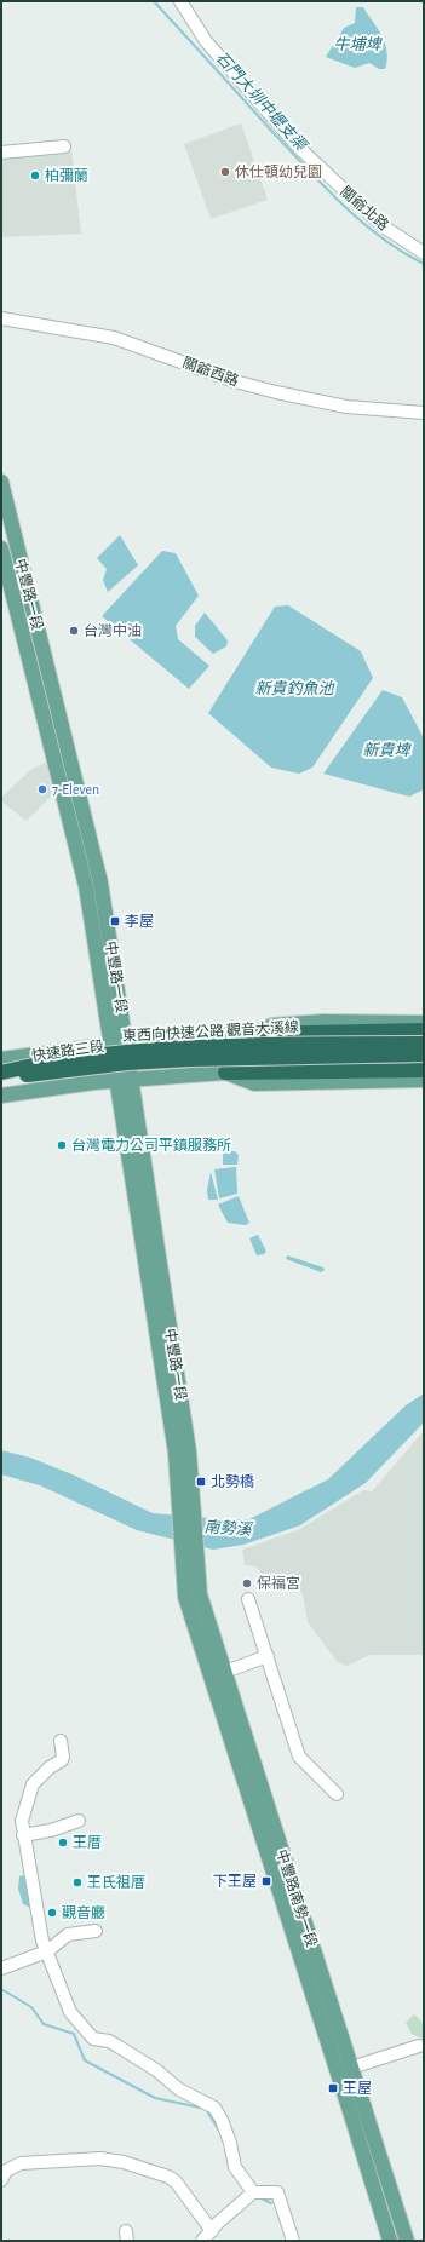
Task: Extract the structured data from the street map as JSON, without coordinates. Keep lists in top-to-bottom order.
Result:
{
  "streets": {
    "highway": ["東西向快速公路 觀音大溪線"],
    "main road": ["中豐路一段", "快速路三段", "中豐路南勢一段"],
    "street": ["關爺北路", "關爺西路"]
  },
  "crossings": [
    ["中豐路一段", "快速路三段"]
  ],
  "water": [
    "牛埔埤",
    "石門大圳中壢支渠",
    "新貴釣魚池",
    "新貴埤",
    "南勢溪"
  ],
  "places": {
    "other": [
      "休仕頓幼兒園",
      "柏彌蘭",
      "台灣中油",
      "7-Eleven",
      "台灣電力公司平鎮服務所",
      "保福宮",
      "王厝",
      "王氏祖厝",
      "觀音廳"
    ],
    "transit": [
      "李屋",
      "北勢橋",
      "下王屋",
      "王屋"
    ]
  }
}
